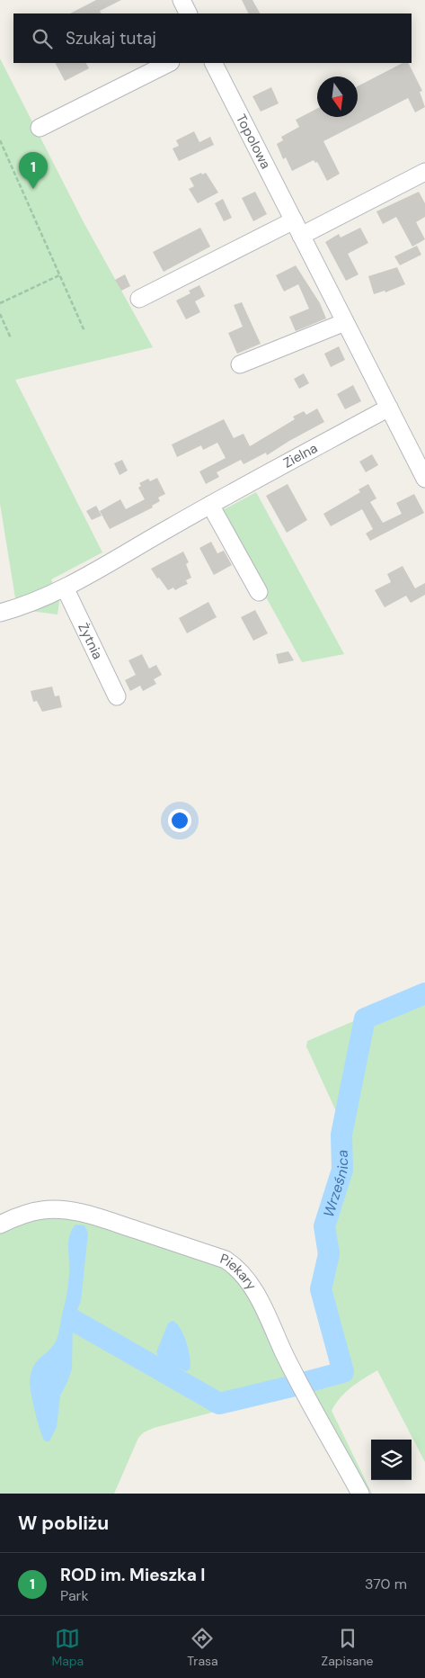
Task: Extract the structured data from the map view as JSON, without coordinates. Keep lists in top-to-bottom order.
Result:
{
  "streets": {
    "street": [
      "Topolowa",
      "Zielna",
      "Żytnia",
      "Piekary"
    ]
  },
  "crossings": [
    ["Topolowa", "Zielna"],
    ["Zielna", "Żytnia"]
  ],
  "water": ["Wrześnica"],
  "north": "bottom",
  "page": {
    "search": "Szukaj tutaj",
    "pins": "1",
    "heading": "W pobliżu",
    "list": [
      {
        "mark": "1",
        "name": "ROD im. Mieszka I",
        "note": "Park",
        "value": "370 m"
      }
    ],
    "nav": ["Mapa", "Trasa", "Zapisane"]
  }
}
